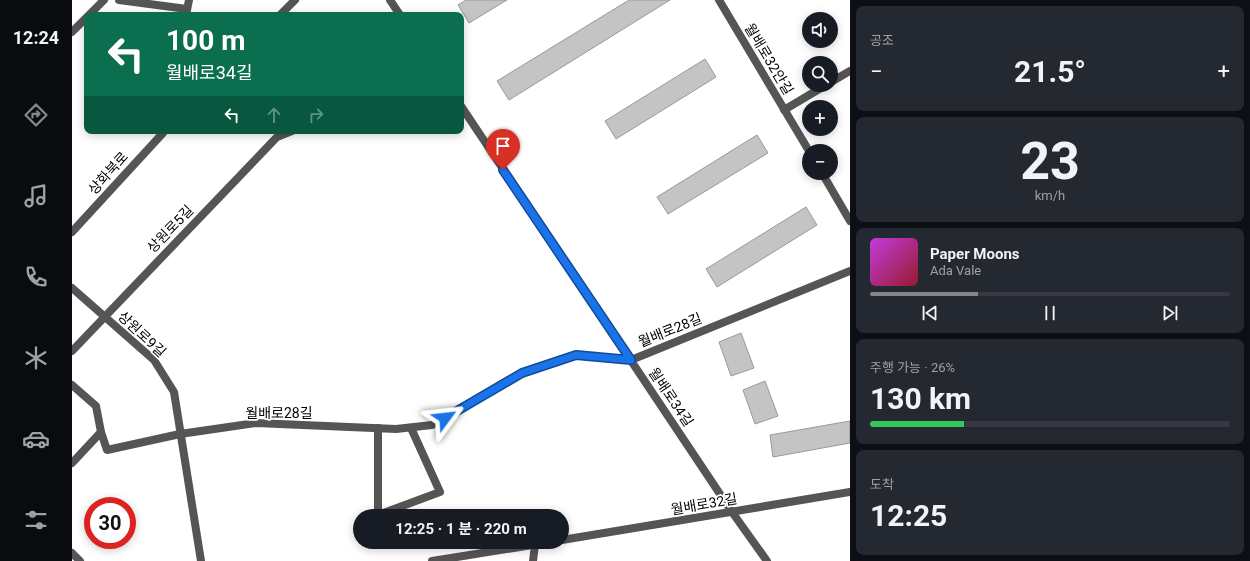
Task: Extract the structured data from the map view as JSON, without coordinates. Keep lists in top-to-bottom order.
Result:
{
  "streets": {
    "street": [
      "월배로32안길",
      "상화북로",
      "상원로5길",
      "월배로28길",
      "상원로9길",
      "월배로34길",
      "월배로32길"
    ]
  },
  "crossings": [
    ["상원로5길", "상원로9길"],
    ["월배로28길", "상원로9길"],
    ["월배로28길", "월배로34길"],
    ["월배로34길", "월배로32길"]
  ],
  "page": {
    "tabs": "12:24",
    "tile": [
      "공조",
      ["23", "km/h"],
      ["주행 가능 · 26%", "130 km"],
      ["도착", "12:25"]
    ],
    "map_buttons": ["+", "−"],
    "turn": ["100 m", "월배로34길"],
    "heat": ["−", "21.5°", "+"],
    "song": ["Paper Moons", "Ada Vale"],
    "limit": "30",
    "trip": "12:25 · 1 분 · 220 m"
  }
}
